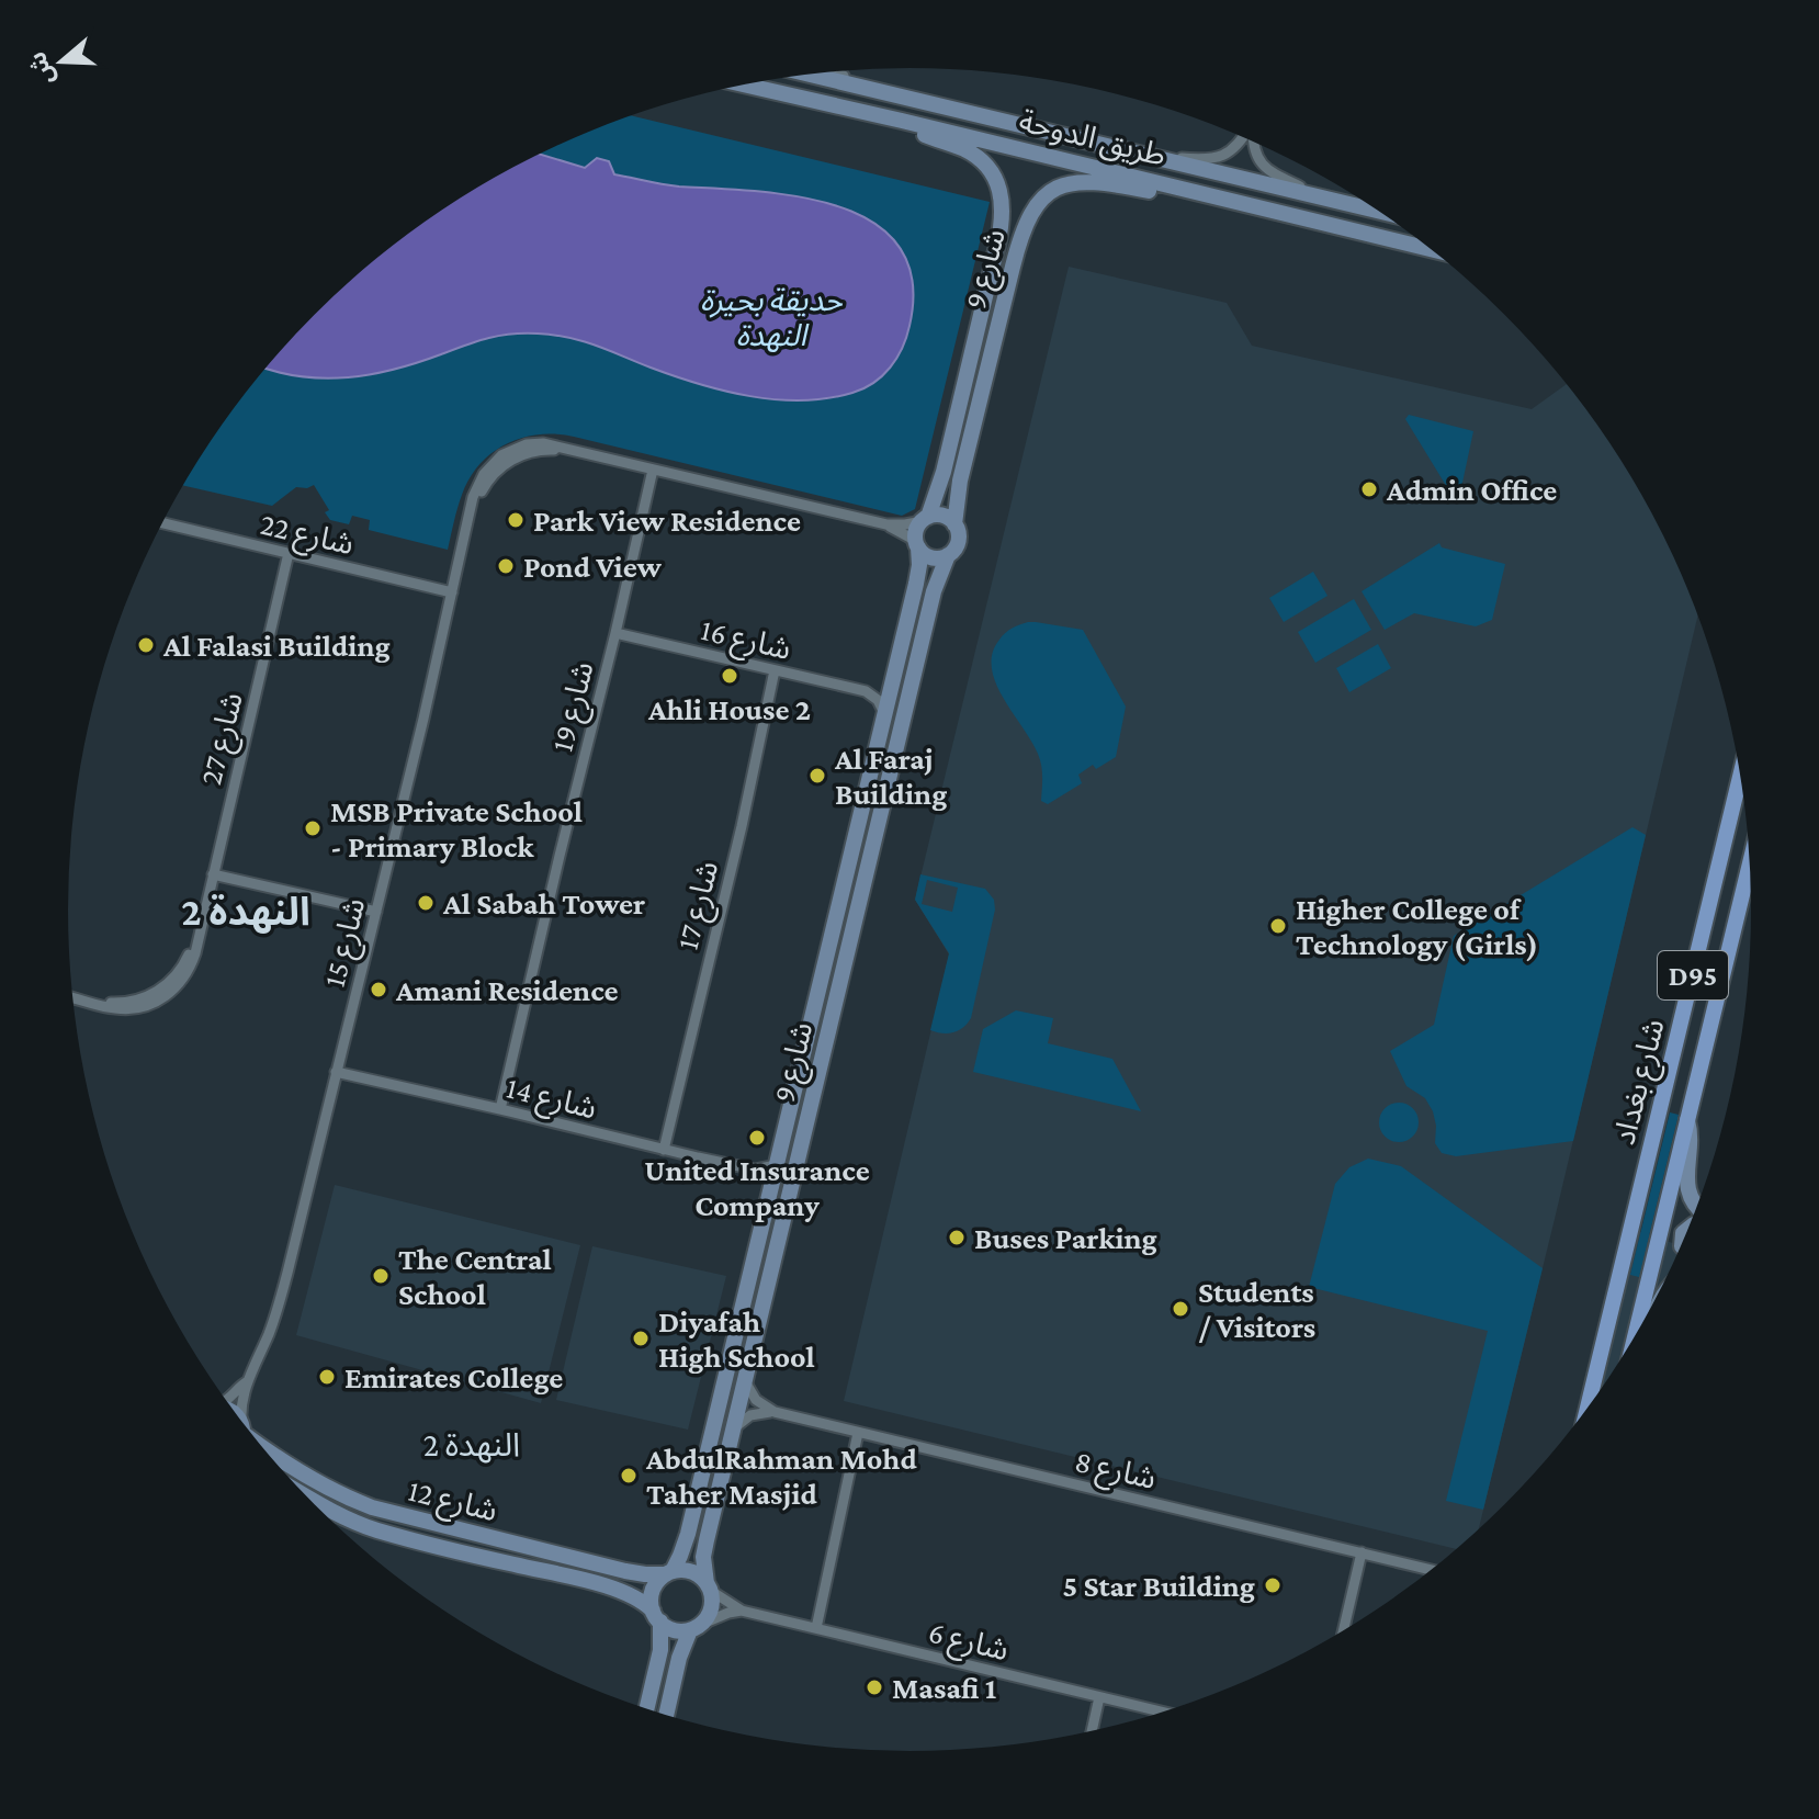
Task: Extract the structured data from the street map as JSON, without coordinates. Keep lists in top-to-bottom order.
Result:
{
  "streets": {
    "main road": ["D95", "شارع بغداد"],
    "street": [
      "طريق الدوحة",
      "شارع 9",
      "شارع 22",
      "شارع 16",
      "شارع 19",
      "شارع 27",
      "شارع 17",
      "شارع 15",
      "شارع 14",
      "شارع 8",
      "شارع 12",
      "شارع 6"
    ]
  },
  "crossings": [
    ["طريق الدوحة", "شارع 9"],
    ["شارع 9", "شارع 15"],
    ["شارع 9", "شارع 14"],
    ["شارع 9", "شارع 12"],
    ["شارع 9", "شارع 6"],
    ["شارع 22", "شارع 27"],
    ["شارع 22", "شارع 15"],
    ["شارع 16", "شارع 19"],
    ["شارع 16", "شارع 17"],
    ["شارع 19", "شارع 15"],
    ["شارع 19", "شارع 14"],
    ["شارع 17", "شارع 14"],
    ["شارع 15", "شارع 14"],
    ["شارع 12", "شارع 6"]
  ],
  "districts": ["النهدة 2", "النهدة 2"],
  "parks": ["حديقة بحيرة النهدة"],
  "places": [
    "Admin Office",
    "Park View Residence",
    "Pond View",
    "Al Falasi Building",
    "Ahli House 2",
    "Al Faraj Building",
    "MSB Private School - Primary Block",
    "Al Sabah Tower",
    "Higher College of Technology (Girls)",
    "Amani Residence",
    "United Insurance Company",
    "Buses Parking",
    "The Central School",
    "Students / Visitors",
    "Diyafah High School",
    "Emirates College",
    "AbdulRahman Mohd Taher Masjid",
    "5 Star Building",
    "Masafi 1"
  ],
  "north": "left"
}
